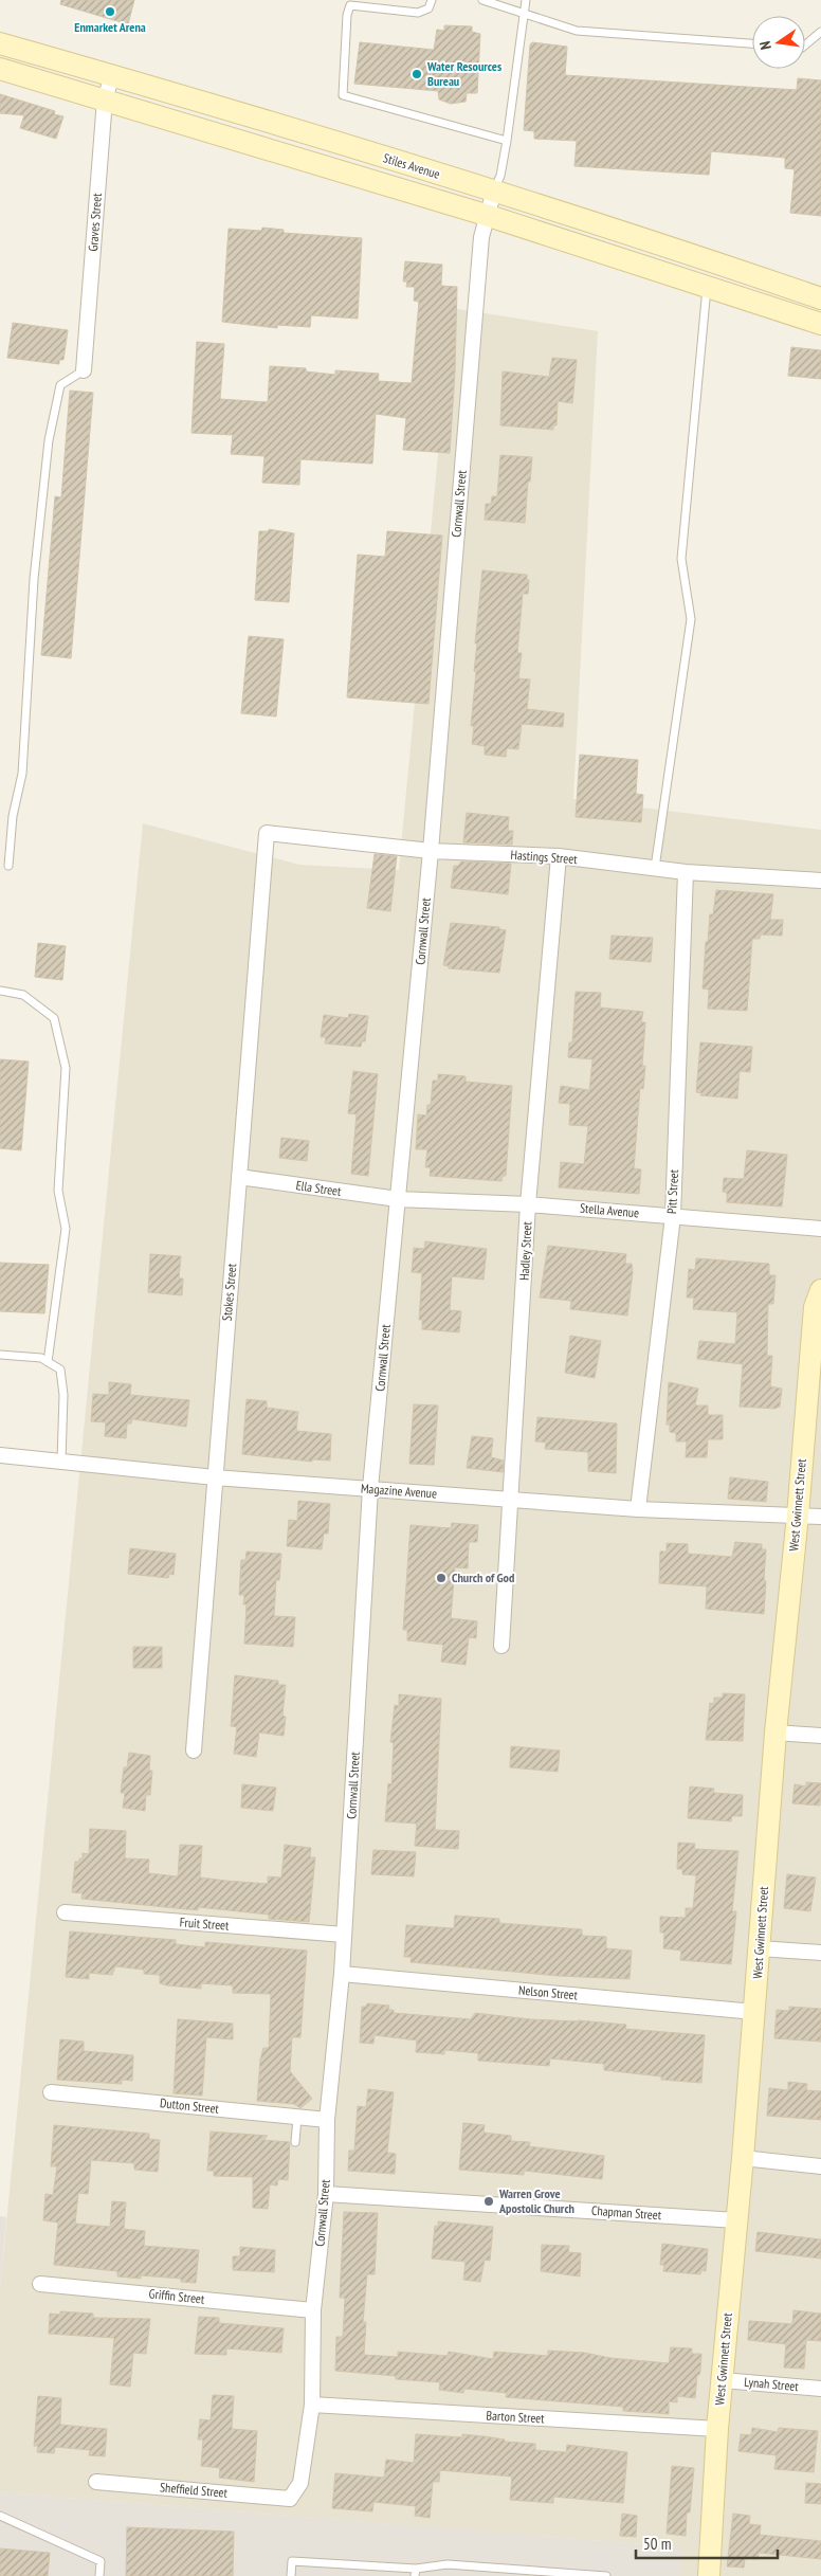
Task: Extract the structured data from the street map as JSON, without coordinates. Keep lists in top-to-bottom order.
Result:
{
  "streets": {
    "street": [
      "Stiles Avenue",
      "Graves Street",
      "Cornwall Street",
      "Hastings Street",
      "Ella Street",
      "Pitt Street",
      "Stella Avenue",
      "Hadley Street",
      "Stokes Street",
      "Magazine Avenue",
      "West Gwinnett Street",
      "Fruit Street",
      "Nelson Street",
      "Dutton Street",
      "Chapman Street",
      "Griffin Street",
      "Lynah Street",
      "Barton Street",
      "Sheffield Street"
    ]
  },
  "crossings": [
    ["Stiles Avenue", "Graves Street"],
    ["Stiles Avenue", "Cornwall Street"],
    ["Cornwall Street", "Hastings Street"],
    ["Cornwall Street", "Ella Street"],
    ["Cornwall Street", "Stella Avenue"],
    ["Cornwall Street", "Magazine Avenue"],
    ["Cornwall Street", "Fruit Street"],
    ["Cornwall Street", "Nelson Street"],
    ["Cornwall Street", "Dutton Street"],
    ["Cornwall Street", "Chapman Street"],
    ["Cornwall Street", "Griffin Street"],
    ["Cornwall Street", "Barton Street"],
    ["Cornwall Street", "Sheffield Street"],
    ["Hastings Street", "Pitt Street"],
    ["Hastings Street", "Hadley Street"],
    ["Hastings Street", "Stokes Street"],
    ["Ella Street", "Stella Avenue"],
    ["Ella Street", "Stokes Street"],
    ["Pitt Street", "Stella Avenue"],
    ["Pitt Street", "Magazine Avenue"],
    ["Stella Avenue", "Hadley Street"],
    ["Hadley Street", "Magazine Avenue"],
    ["Stokes Street", "Magazine Avenue"],
    ["Magazine Avenue", "West Gwinnett Street"],
    ["West Gwinnett Street", "Nelson Street"],
    ["West Gwinnett Street", "Chapman Street"],
    ["West Gwinnett Street", "Lynah Street"],
    ["West Gwinnett Street", "Barton Street"]
  ],
  "places": [
    "Enmarket Arena",
    "Water Resources Bureau",
    "Church of God",
    "Warren Grove Apostolic Church"
  ],
  "scale_bar": "50 m",
  "north": "left"
}
